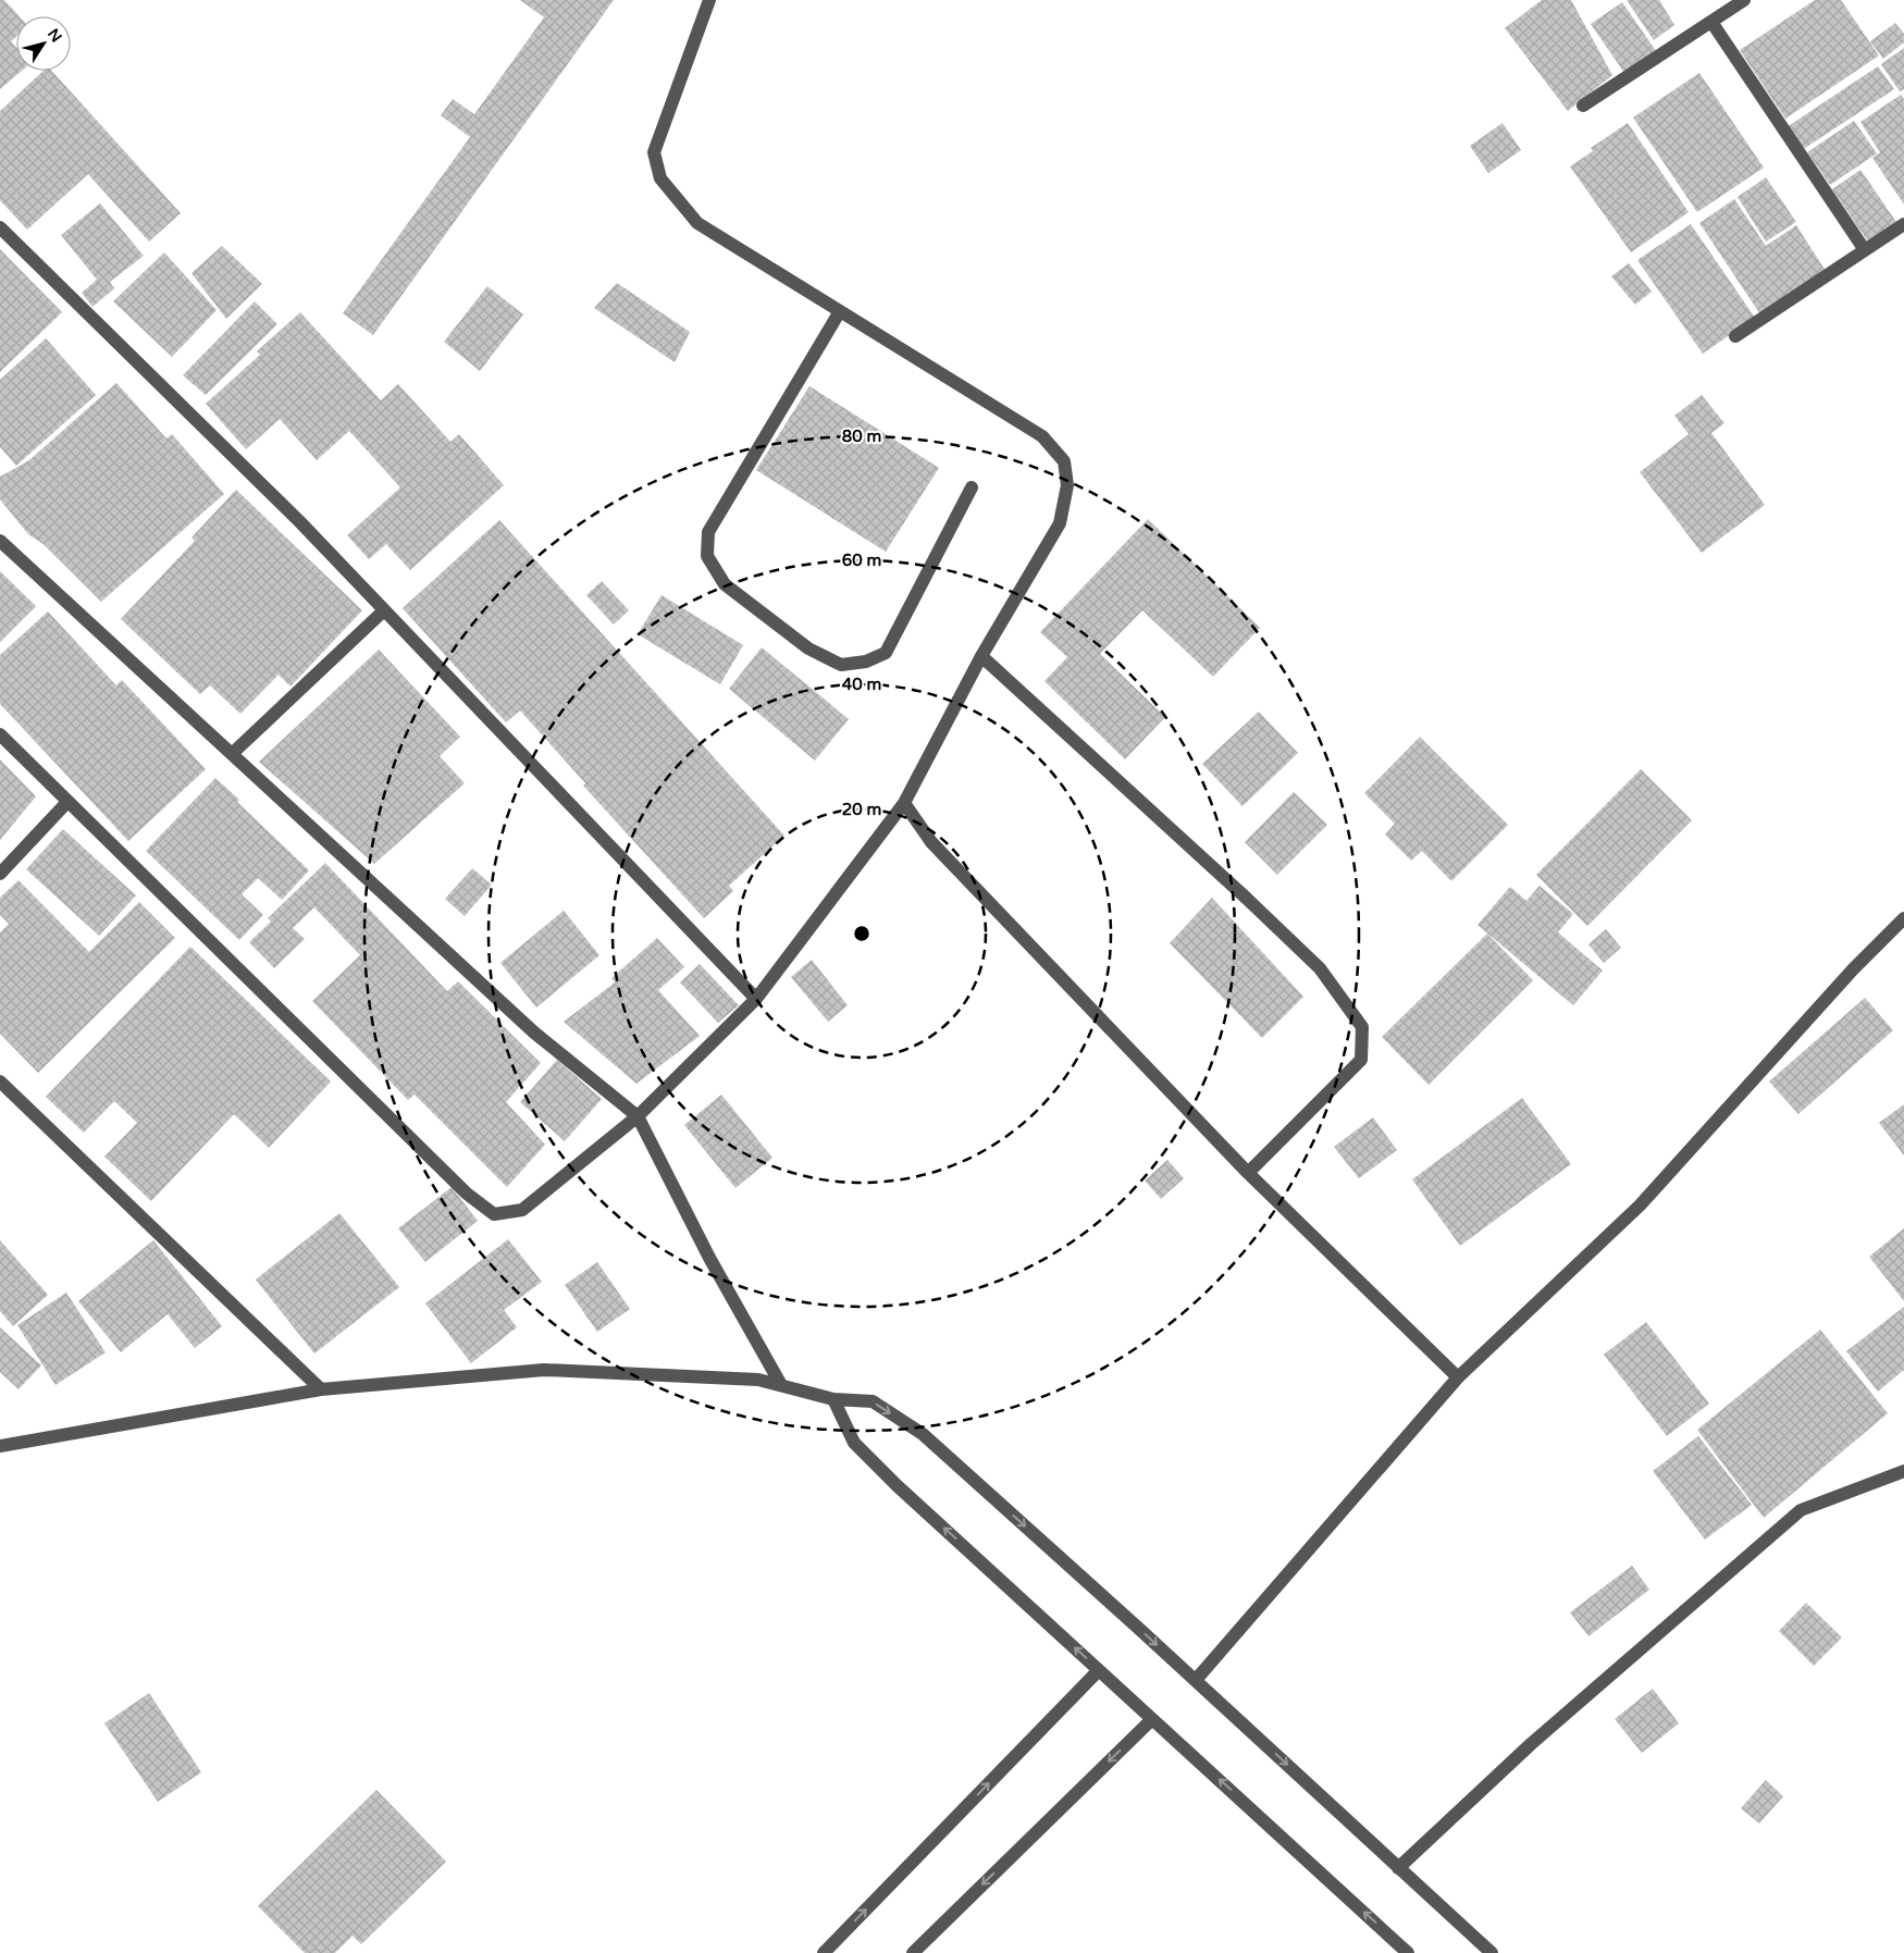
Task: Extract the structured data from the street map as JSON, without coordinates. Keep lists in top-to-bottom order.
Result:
{
  "north": "top right",
  "rings": [
    "80 m",
    "60 m",
    "40 m",
    "20 m"
  ]
}
